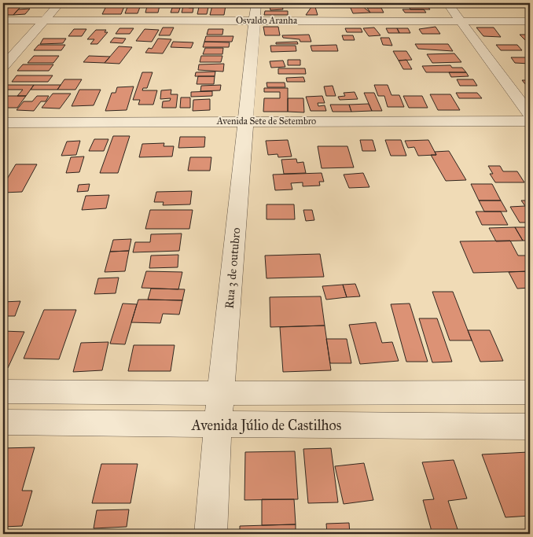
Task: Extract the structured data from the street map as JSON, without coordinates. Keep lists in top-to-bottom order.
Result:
{
  "streets": {
    "street": [
      "Osvaldo Aranha",
      "Avenida Sete de Setembro",
      "Rua 3 de outubro",
      "Avenida Júlio de Castilhos"
    ]
  },
  "crossings": [
    ["Osvaldo Aranha", "Rua 3 de outubro"],
    ["Avenida Sete de Setembro", "Rua 3 de outubro"],
    ["Rua 3 de outubro", "Avenida Júlio de Castilhos"]
  ]
}
